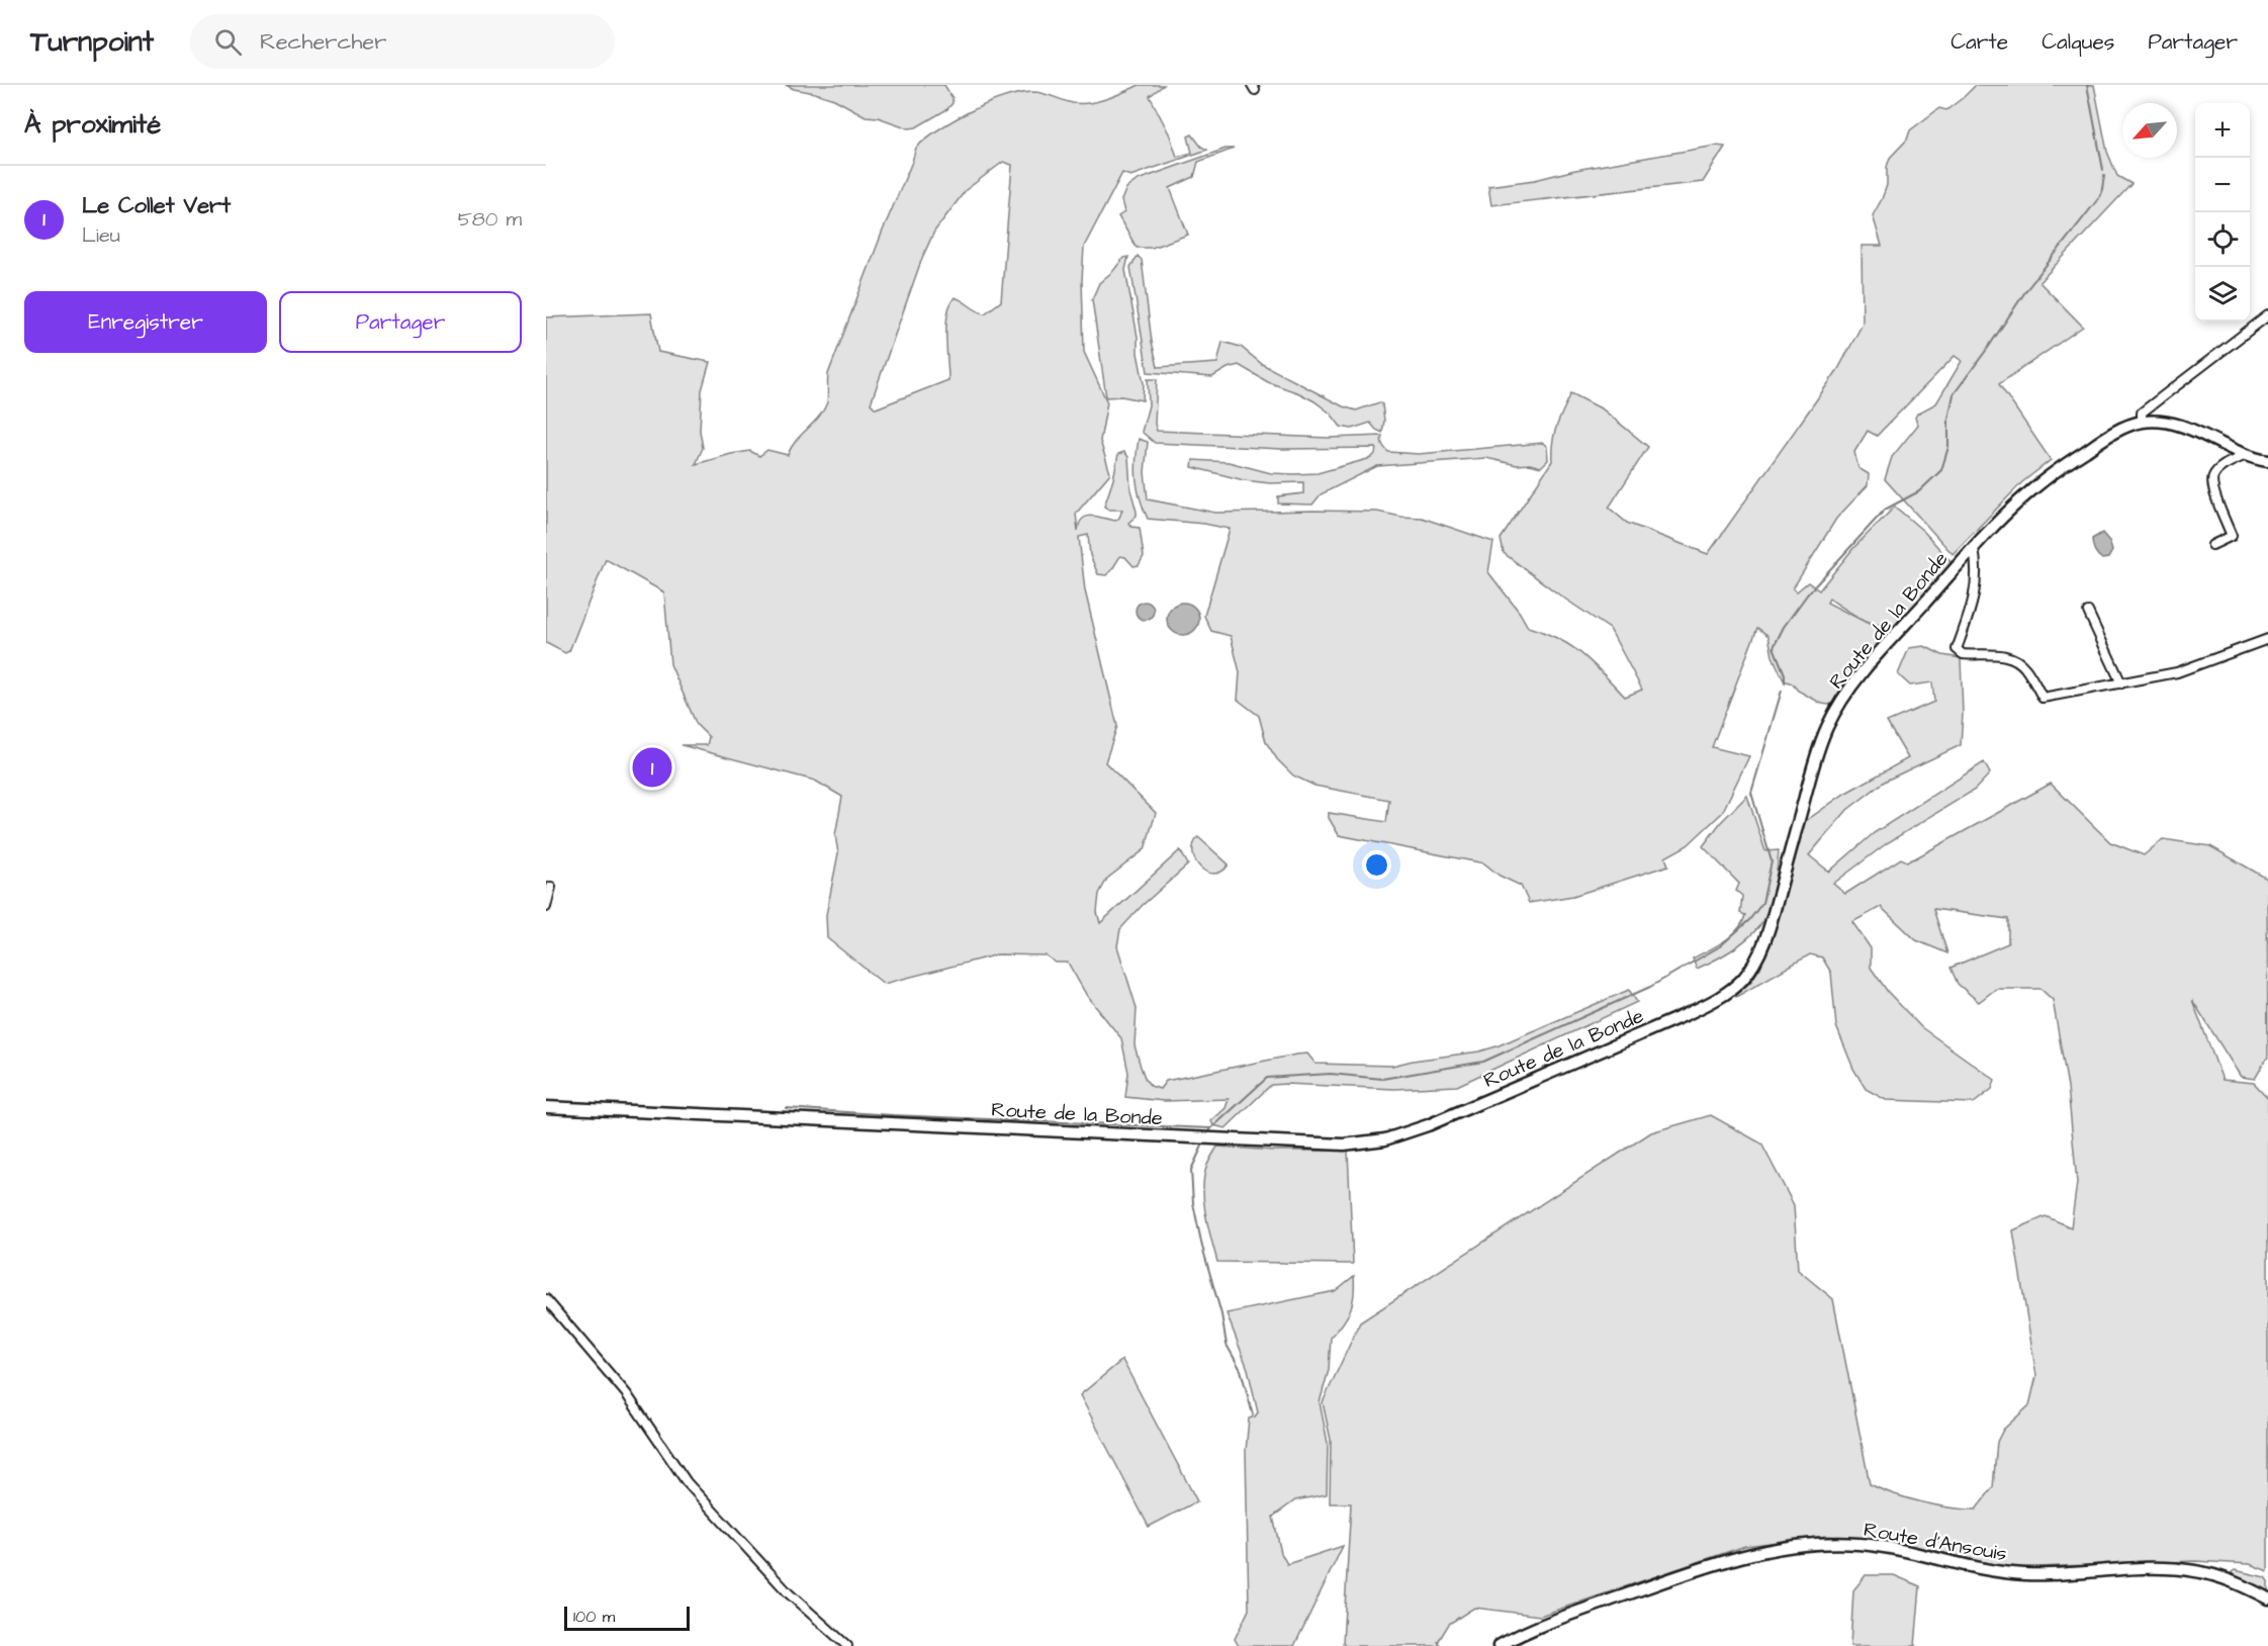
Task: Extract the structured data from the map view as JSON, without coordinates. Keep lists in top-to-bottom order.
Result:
{
  "streets": {
    "main road": ["Route de la Bonde", "Route d'Ansouis"]
  },
  "scale_bar": "100 m",
  "north": "bottom left",
  "page": {
    "header": "Turnpoint",
    "search": "Rechercher",
    "nav": ["Carte", "Calques", "Partager"],
    "heading": "À proximité",
    "map_buttons": ["+", "−"],
    "list": [
      {
        "mark": "1",
        "name": "Le Collet Vert",
        "note": "Lieu",
        "value": "580 m"
      }
    ],
    "buttons": ["Enregistrer", "Partager"],
    "pins": "1",
    "scale": "100 m"
  }
}
